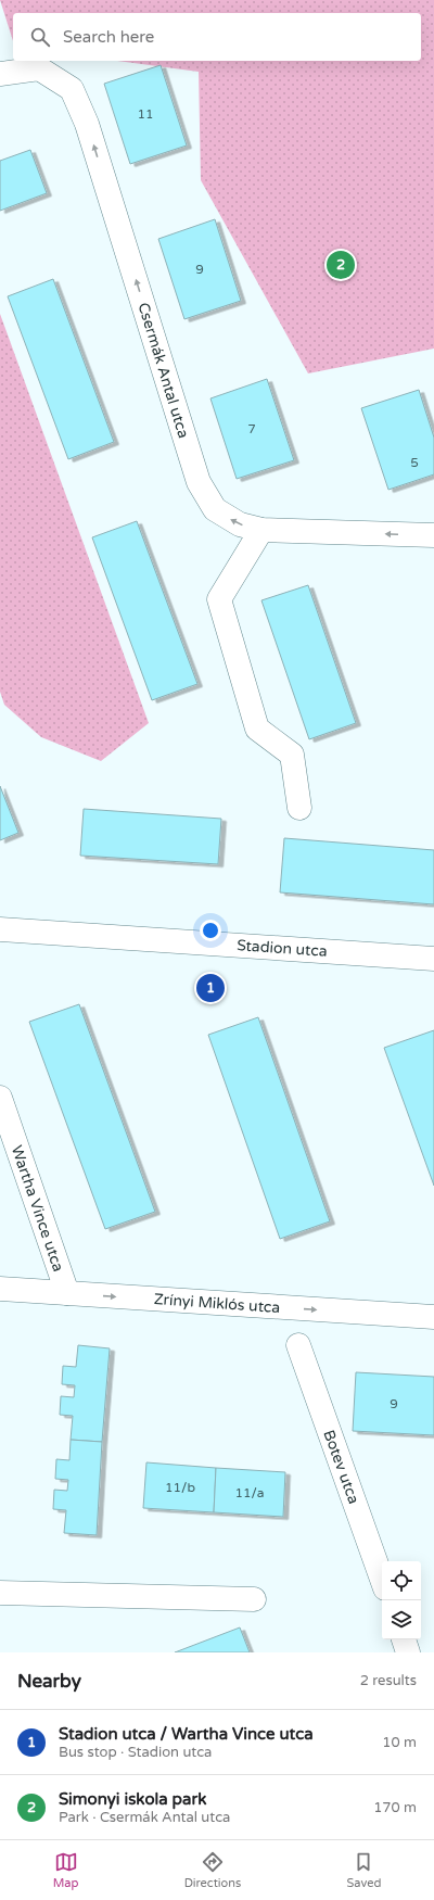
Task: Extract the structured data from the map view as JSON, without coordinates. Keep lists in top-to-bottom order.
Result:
{
  "streets": {
    "street": [
      "Csermák Antal utca",
      "Stadion utca",
      "Wartha Vince utca",
      "Zrínyi Miklós utca",
      "Botev utca"
    ]
  },
  "crossings": [
    ["Wartha Vince utca", "Zrínyi Miklós utca"]
  ],
  "one_way": ["Csermák Antal utca", "Zrínyi Miklós utca"],
  "house_numbers": [
    "11",
    "9",
    "7",
    "5",
    "9",
    "11/b",
    "11/a"
  ],
  "page": {
    "search": "Search here",
    "pins": ["2", "1"],
    "heading": ["Nearby", "2 results"],
    "list": [
      {
        "mark": "1",
        "name": "Stadion utca / Wartha Vince utca",
        "note": "Bus stop · Stadion utca",
        "value": "10 m"
      },
      {
        "mark": "2",
        "name": "Simonyi iskola park",
        "note": "Park · Csermák Antal utca",
        "value": "170 m"
      }
    ],
    "nav": ["Map", "Directions", "Saved"]
  }
}
